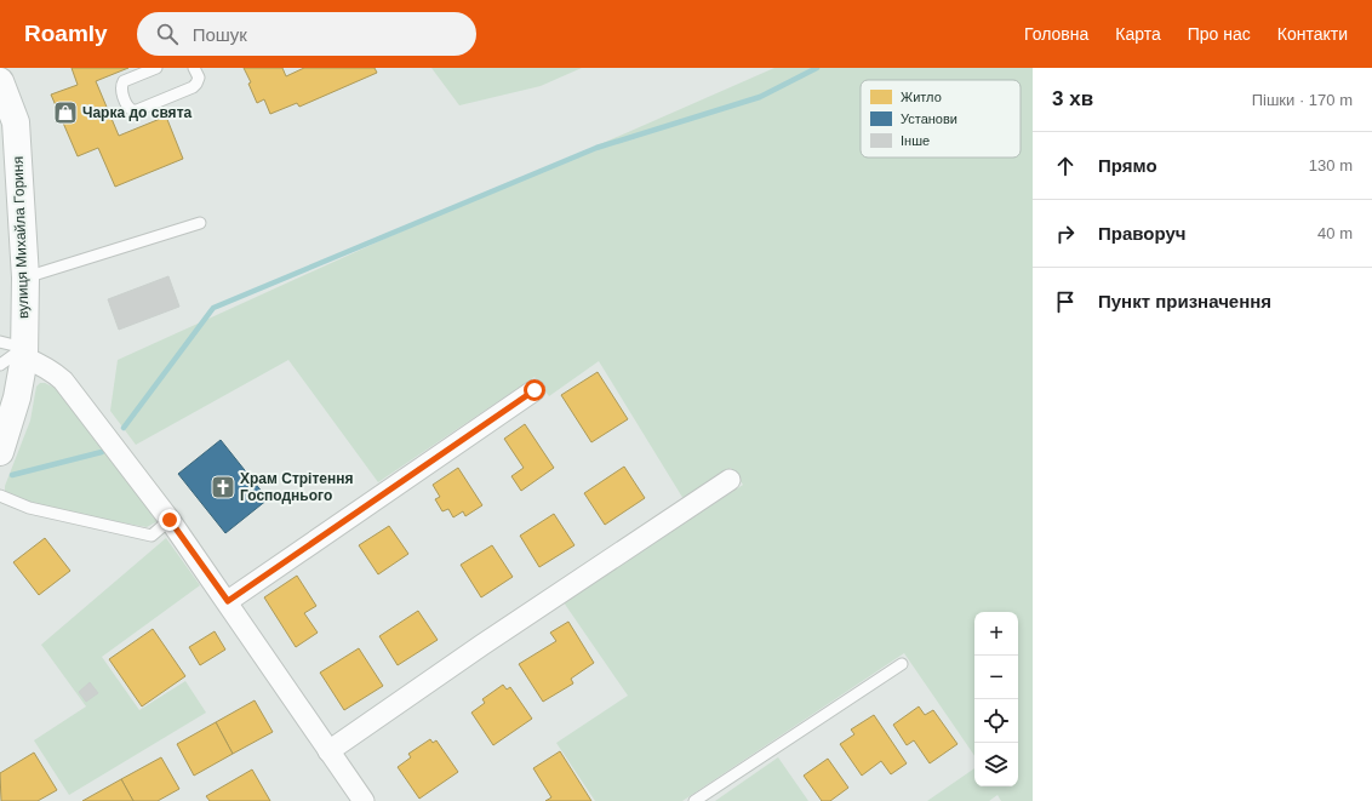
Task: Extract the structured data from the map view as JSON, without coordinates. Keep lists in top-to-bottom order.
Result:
{
  "streets": {
    "main road": ["вулиця Михайла Гориня"]
  },
  "places": {
    "shop": ["Чарка до свята"],
    "church": ["Храм Стрітення Господнього"]
  },
  "legend": ["Житло", "Установи", "Інше"],
  "page": {
    "header": "Roamly",
    "search": "Пошук",
    "nav": [
      "Головна",
      "Карта",
      "Про нас",
      "Контакти"
    ],
    "heading": ["3 хв", "Пішки · 170 m"],
    "list": [
      ["Прямо", "130 m"],
      ["Праворуч", "40 m"],
      "Пункт призначення"
    ],
    "map_buttons": ["+", "−"]
  }
}
